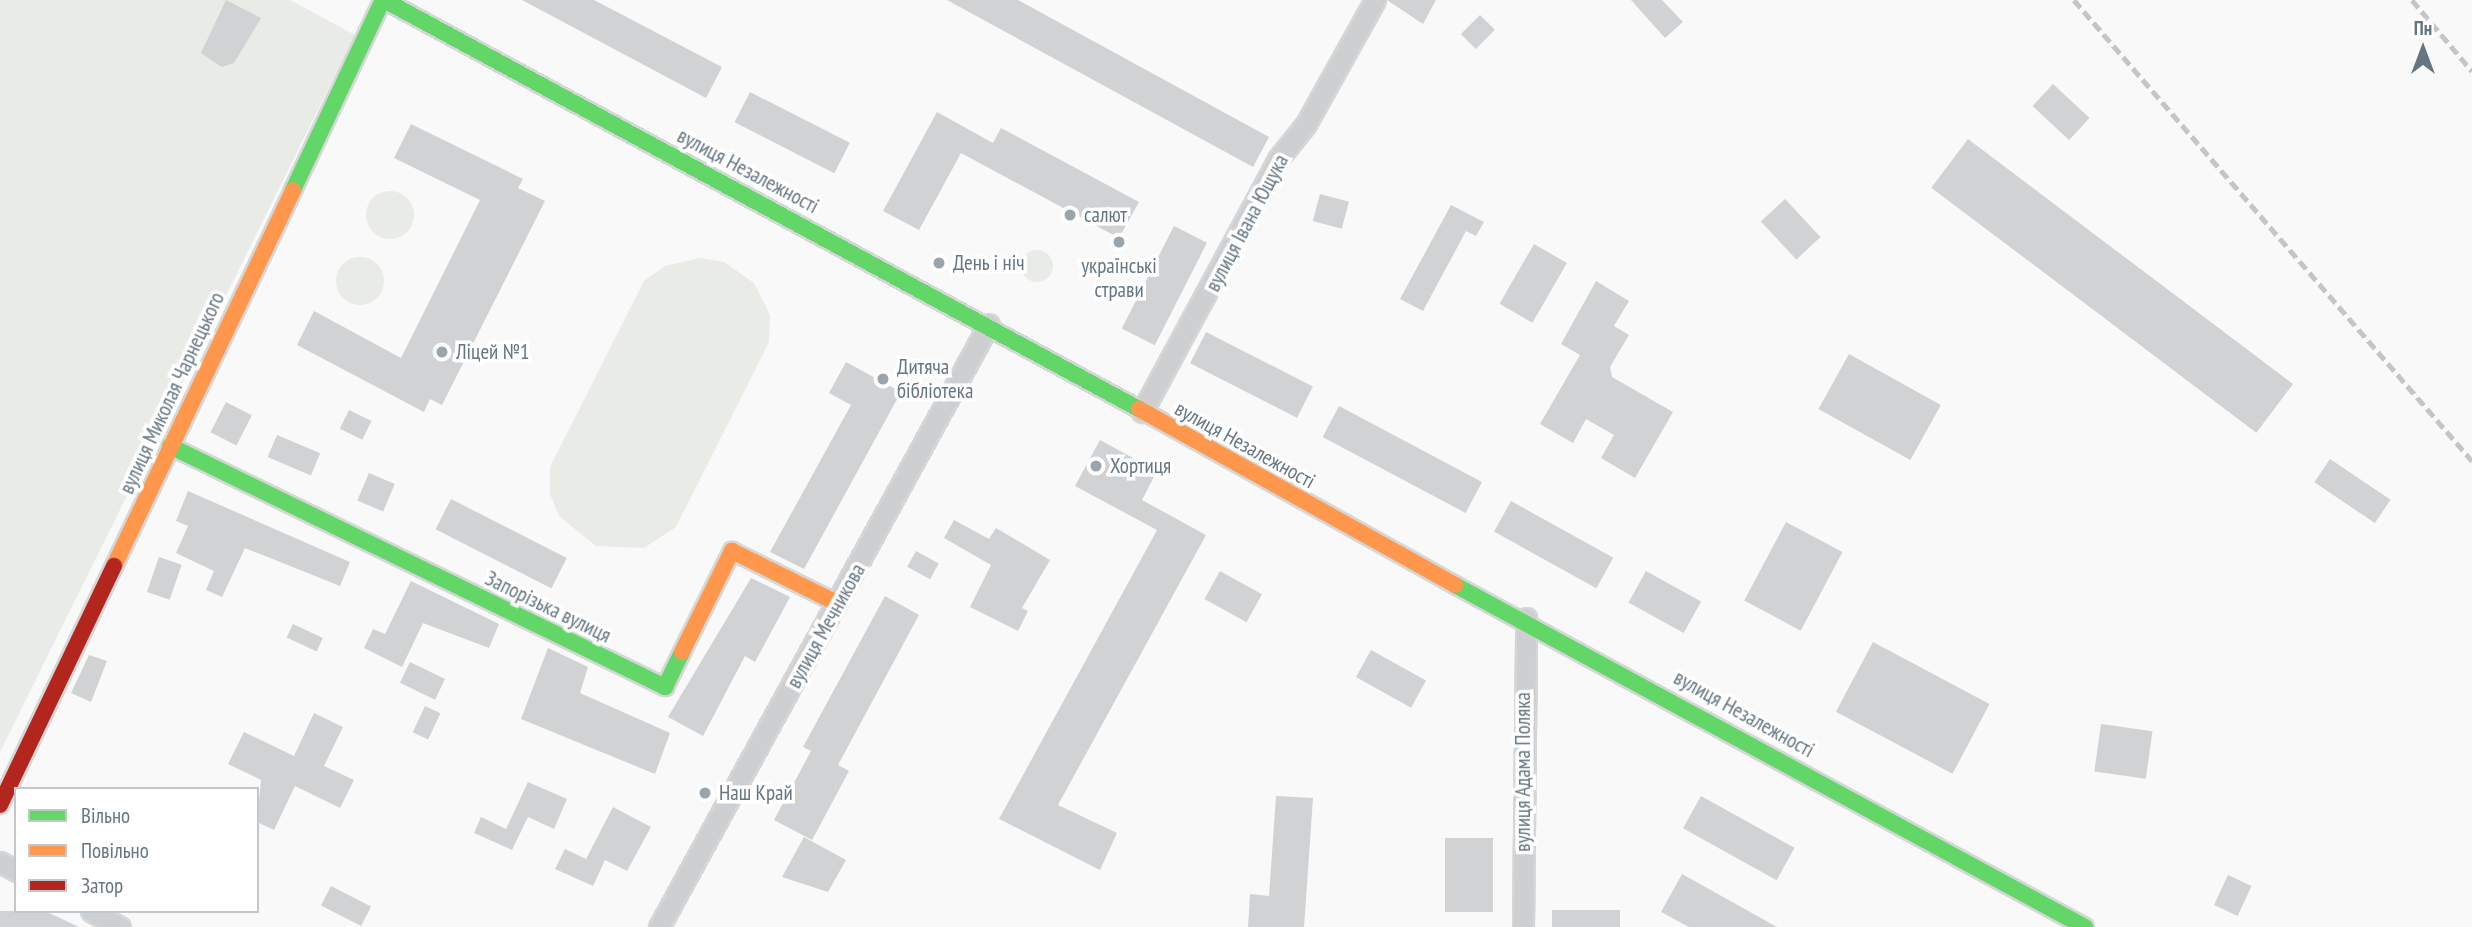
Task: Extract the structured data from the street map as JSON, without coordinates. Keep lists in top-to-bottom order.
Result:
{
  "streets": {
    "main road": ["вулиця Незалежності", "вулиця Миколая Чарнецького", "Запорізька вулиця"],
    "street": ["вулиця Івана Ющука", "вулиця Мечникова", "вулиця Адама Поляка"]
  },
  "crossings": [
    ["вулиця Незалежності", "вулиця Івана Ющука"],
    ["вулиця Незалежності", "вулиця Миколая Чарнецького"],
    ["вулиця Незалежності", "вулиця Мечникова"],
    ["вулиця Незалежності", "вулиця Адама Поляка"],
    ["вулиця Миколая Чарнецького", "Запорізька вулиця"],
    ["Запорізька вулиця", "вулиця Мечникова"]
  ],
  "places": [
    "салют",
    "українські страви",
    "День і ніч",
    "Ліцей №1",
    "Дитяча бібліотека",
    "Хортиця",
    "Наш Край"
  ],
  "legend": ["Вільно", "Повільно", "Затор"],
  "north": "top"
}
